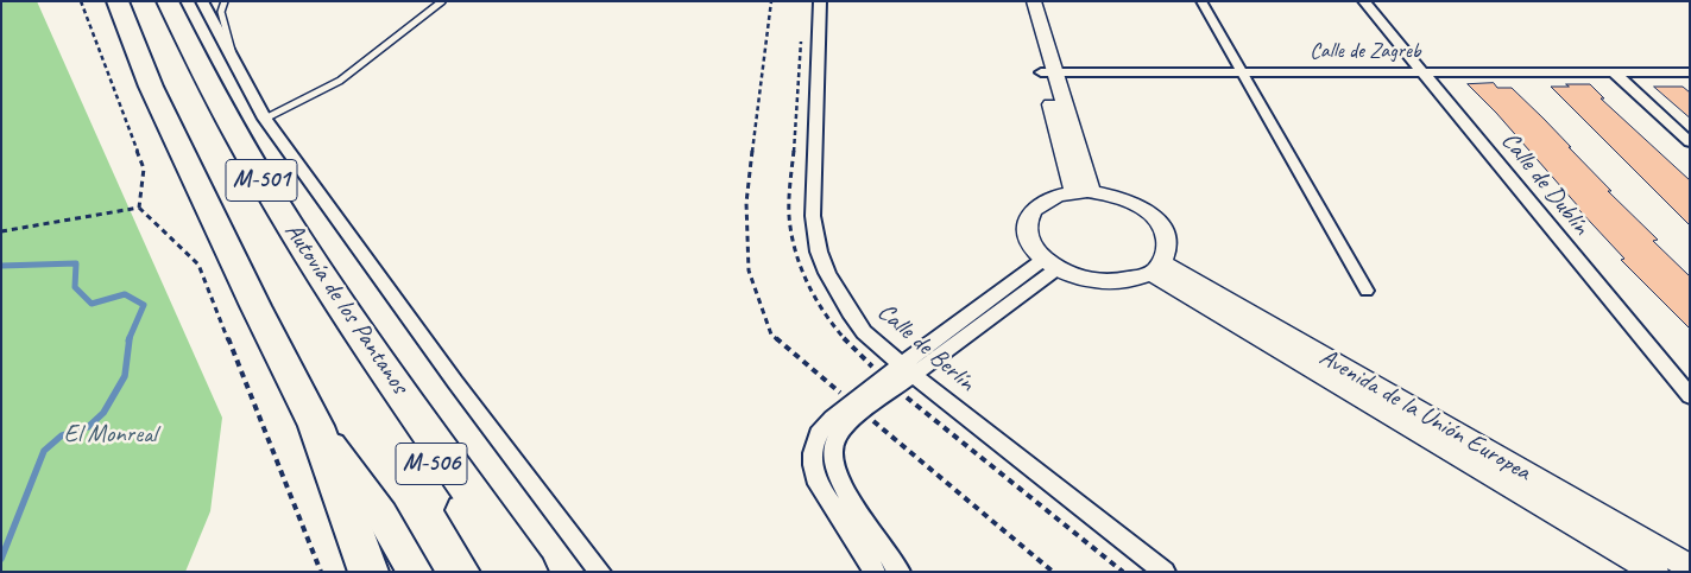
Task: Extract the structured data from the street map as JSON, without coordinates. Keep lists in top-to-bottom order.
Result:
{
  "streets": {
    "highway": ["M-501", "Autovía de los Pantanos"],
    "main road": ["M-506"],
    "street": [
      "Calle de Zagreb",
      "Calle de Dublín",
      "Calle de Berlín",
      "Avenida de la Unión Europea"
    ]
  },
  "crossings": [
    ["Calle de Zagreb", "Calle de Dublín"],
    ["M-501", "M-506"],
    ["Autovía de los Pantanos", "M-506"]
  ],
  "parks": ["El Monreal"]
}
